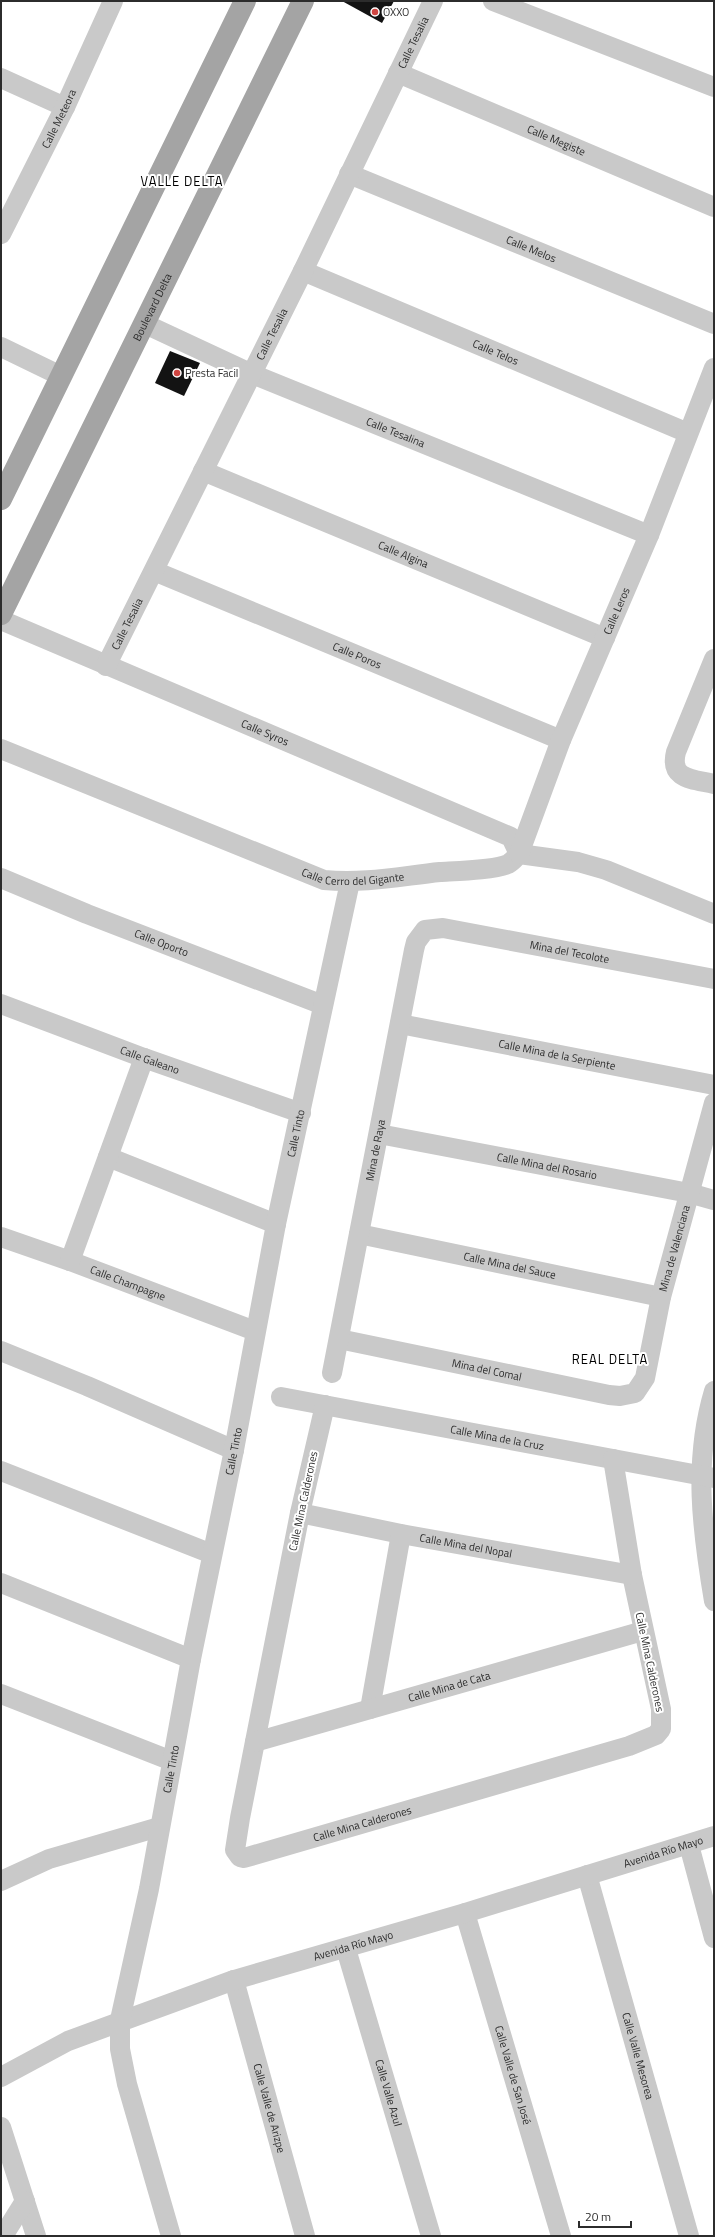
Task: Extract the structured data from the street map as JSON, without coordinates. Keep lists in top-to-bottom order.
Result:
{
  "streets": {
    "main road": ["Boulevard Delta"],
    "street": [
      "Calle Tesalia",
      "Calle Meteora",
      "Calle Megiste",
      "Calle Melos",
      "Calle Telos",
      "Calle Tesalina",
      "Calle Algina",
      "Calle Leros",
      "Calle Poros",
      "Calle Syros",
      "Calle Cerro del Gigante",
      "Calle Oporto",
      "Mina del Tecolote",
      "Calle Mina de la Serpiente",
      "Calle Galeano",
      "Calle Tinto",
      "Mina de Raya",
      "Calle Mina del Rosario",
      "Mina de Valenciana",
      "Calle Mina del Sauce",
      "Calle Champagne",
      "Mina del Comal",
      "Calle Mina de la Cruz",
      "Calle Mina Calderones",
      "Calle Mina del Nopal",
      "Calle Mina de Cata",
      "Avenida Río Mayo",
      "Calle Valle Mesorea",
      "Calle Valle de San José",
      "Calle Valle Azul",
      "Calle Valle de Arizpe"
    ]
  },
  "crossings": [
    ["Calle Tesalia", "Calle Megiste"],
    ["Calle Tesalia", "Calle Melos"],
    ["Calle Tesalia", "Calle Telos"],
    ["Calle Tesalia", "Calle Tesalina"],
    ["Calle Tesalia", "Calle Algina"],
    ["Calle Tesalia", "Calle Poros"],
    ["Calle Tesalia", "Calle Syros"],
    ["Boulevard Delta", "Calle Tesalina"],
    ["Calle Telos", "Calle Leros"],
    ["Calle Tesalina", "Calle Leros"],
    ["Calle Algina", "Calle Leros"],
    ["Calle Leros", "Calle Poros"],
    ["Calle Leros", "Calle Syros"],
    ["Calle Leros", "Calle Cerro del Gigante"],
    ["Calle Syros", "Calle Cerro del Gigante"],
    ["Calle Cerro del Gigante", "Calle Tinto"],
    ["Calle Oporto", "Calle Tinto"],
    ["Mina del Tecolote", "Mina de Raya"],
    ["Calle Mina de la Serpiente", "Mina de Raya"],
    ["Calle Galeano", "Calle Tinto"],
    ["Calle Tinto", "Calle Champagne"],
    ["Calle Tinto", "Avenida Río Mayo"],
    ["Mina de Raya", "Calle Mina del Rosario"],
    ["Mina de Raya", "Calle Mina del Sauce"],
    ["Mina de Raya", "Mina del Comal"],
    ["Calle Mina del Rosario", "Mina de Valenciana"],
    ["Mina de Valenciana", "Calle Mina del Sauce"],
    ["Mina de Valenciana", "Mina del Comal"],
    ["Calle Mina de la Cruz", "Calle Mina Calderones"],
    ["Calle Mina Calderones", "Calle Mina del Nopal"],
    ["Calle Mina Calderones", "Calle Mina de Cata"],
    ["Avenida Río Mayo", "Calle Valle Mesorea"],
    ["Avenida Río Mayo", "Calle Valle de San José"],
    ["Avenida Río Mayo", "Calle Valle Azul"],
    ["Avenida Río Mayo", "Calle Valle de Arizpe"]
  ],
  "districts": ["VALLE DELTA", "REAL DELTA"],
  "places": ["OXXO", "Presta Facil"],
  "scale_bar": "20 m"
}
